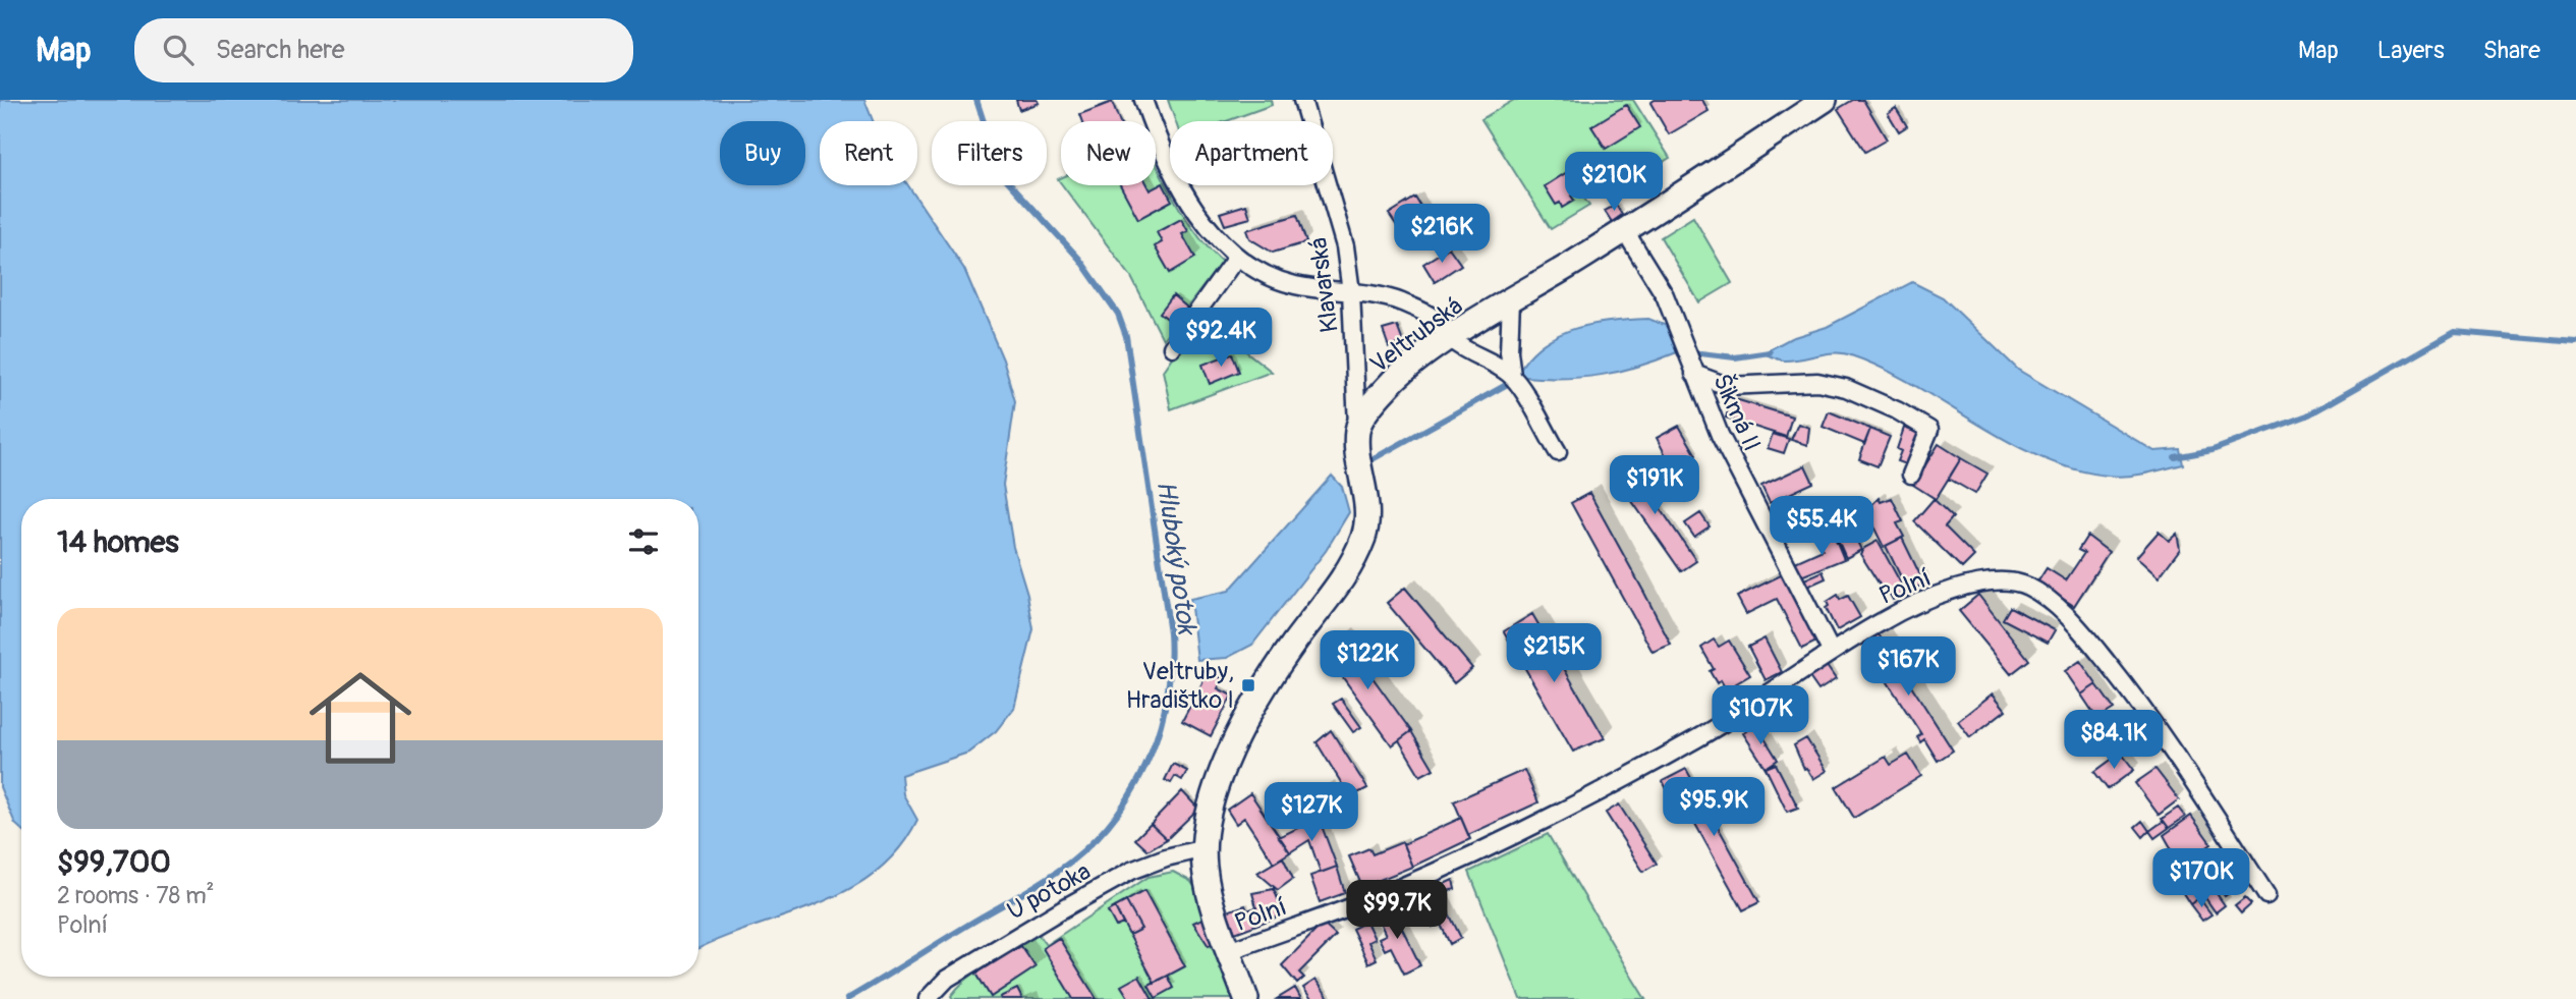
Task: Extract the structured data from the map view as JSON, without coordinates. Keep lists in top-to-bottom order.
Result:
{
  "streets": {
    "street": [
      "Klavarská",
      "Veltrubská",
      "Šikmá II",
      "Polní",
      "U potoka"
    ]
  },
  "crossings": [
    ["Klavarská", "Veltrubská"],
    ["Veltrubská", "Šikmá II"],
    ["Šikmá II", "Polní"]
  ],
  "water": ["Hluboký potok"],
  "places": {
    "transit": ["Veltruby, Hradištko I"]
  },
  "page": {
    "header": "Map",
    "search": "Search here",
    "nav": ["Map", "Layers", "Share"],
    "chip": [
      "Buy",
      "Rent",
      "Filters",
      "New",
      "Apartment"
    ],
    "price": [
      "$210K",
      "$216K",
      "$92.4K",
      "$191K",
      "$55.4K",
      "$215K",
      "$122K",
      "$167K",
      "$107K",
      "$84.1K",
      "$95.9K",
      "$127K",
      "$170K",
      "$99.7K"
    ],
    "heading": "14 homes",
    "list": [
      {
        "name": "$99,700",
        "note": "2 rooms · 78 m² · Polní"
      }
    ]
  }
}
